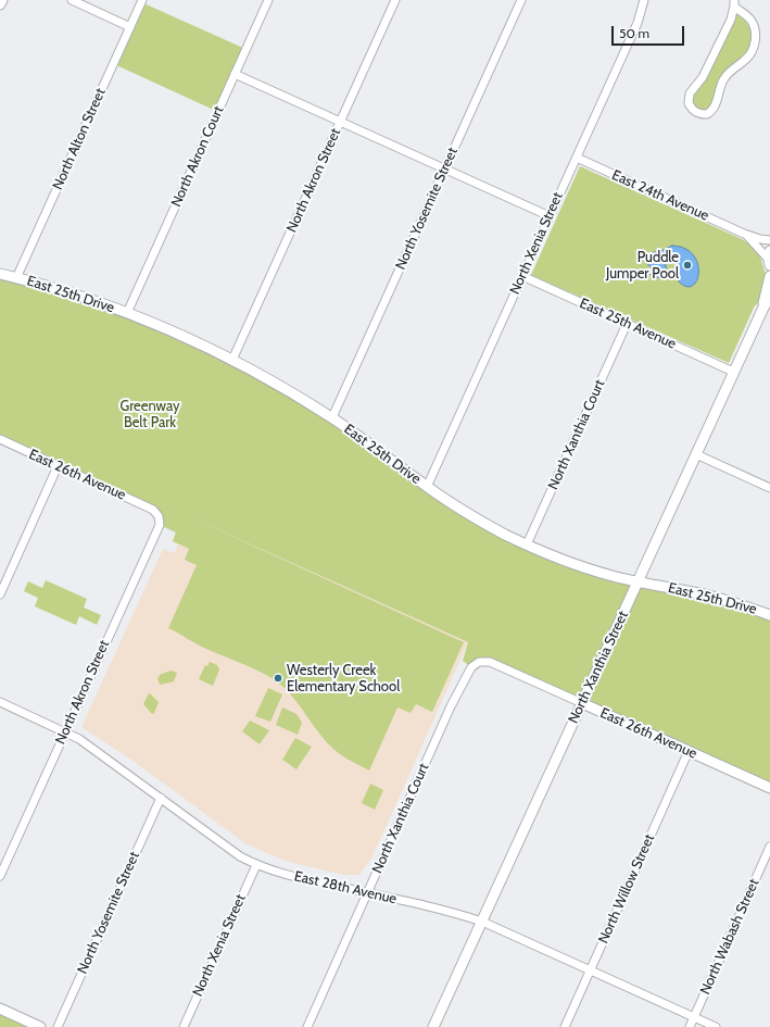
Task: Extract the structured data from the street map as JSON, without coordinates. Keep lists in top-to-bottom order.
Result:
{
  "streets": {
    "street": [
      "North Alton Street",
      "North Akron Court",
      "North Akron Street",
      "East 24th Avenue",
      "North Yosemite Street",
      "North Xenia Street",
      "East 25th Drive",
      "East 25th Avenue",
      "North Xanthia Court",
      "East 26th Avenue",
      "North Xanthia Street",
      "East 28th Avenue",
      "North Willow Street",
      "North Wabash Street"
    ]
  },
  "crossings": [
    ["North Alton Street", "East 25th Drive"],
    ["North Akron Court", "East 25th Drive"],
    ["North Akron Street", "East 25th Drive"],
    ["North Akron Street", "East 26th Avenue"],
    ["North Akron Street", "East 28th Avenue"],
    ["East 24th Avenue", "North Xenia Street"],
    ["North Yosemite Street", "East 25th Drive"],
    ["North Yosemite Street", "East 28th Avenue"],
    ["North Xenia Street", "East 25th Drive"],
    ["North Xenia Street", "East 25th Avenue"],
    ["North Xenia Street", "East 28th Avenue"],
    ["East 25th Drive", "North Xanthia Court"],
    ["East 25th Drive", "North Xanthia Street"],
    ["East 25th Avenue", "North Xanthia Court"],
    ["East 25th Avenue", "North Xanthia Street"],
    ["North Xanthia Court", "East 26th Avenue"],
    ["North Xanthia Court", "East 28th Avenue"],
    ["East 26th Avenue", "North Xanthia Street"],
    ["East 26th Avenue", "North Willow Street"],
    ["North Xanthia Street", "East 28th Avenue"],
    ["East 28th Avenue", "North Willow Street"],
    ["East 28th Avenue", "North Wabash Street"]
  ],
  "parks": ["Greenway Belt Park"],
  "places": ["Puddle Jumper Pool", "Westerly Creek Elementary School"],
  "scale_bar": "50 m"
}
